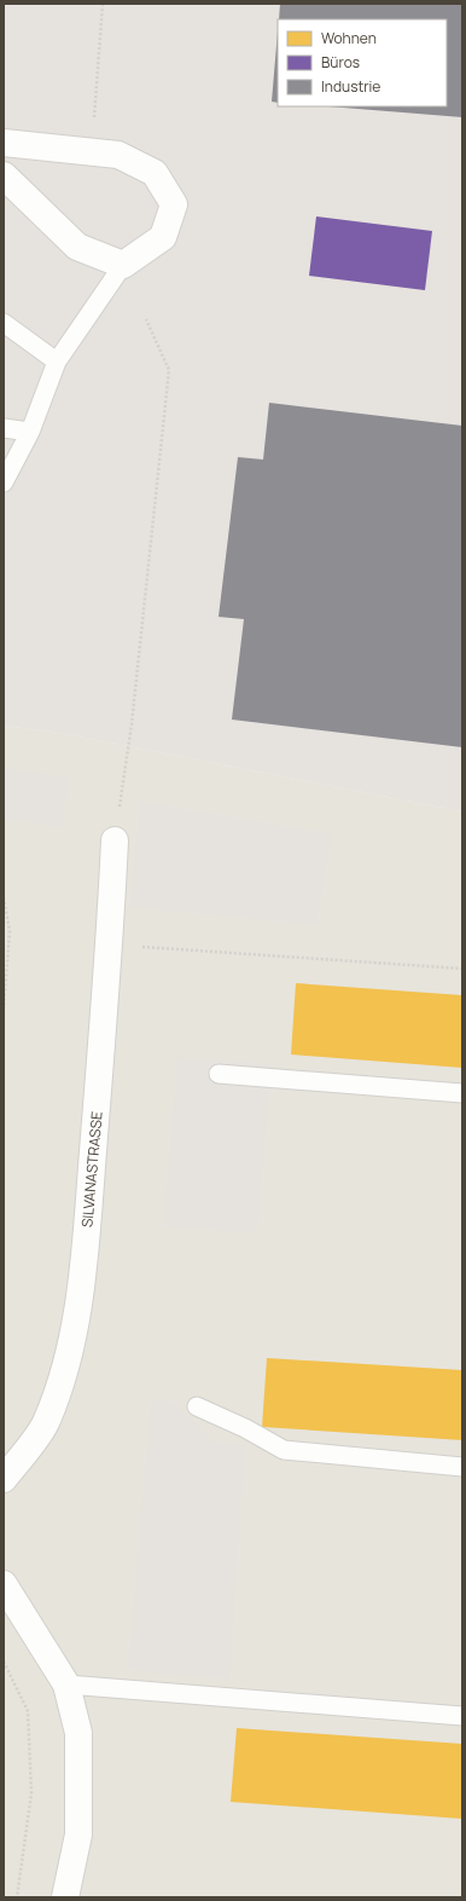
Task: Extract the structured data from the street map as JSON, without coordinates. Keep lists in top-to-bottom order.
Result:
{
  "streets": {
    "street": ["SILVANASTRASSE"]
  },
  "legend": ["Wohnen", "Büros", "Industrie"]
}
